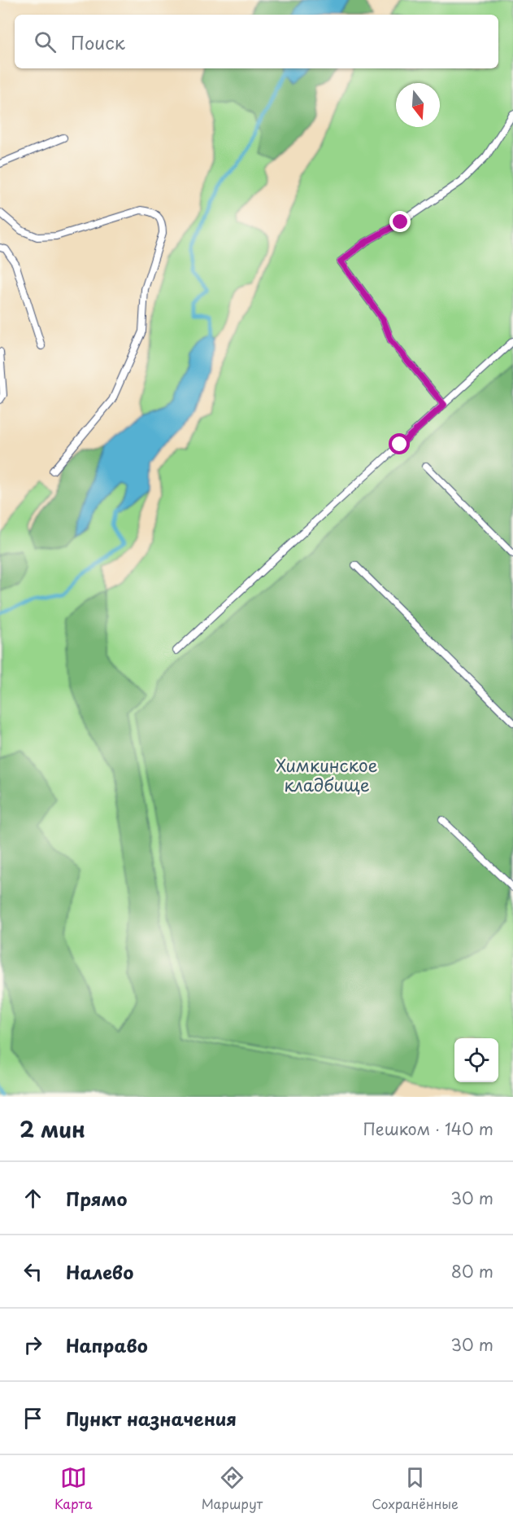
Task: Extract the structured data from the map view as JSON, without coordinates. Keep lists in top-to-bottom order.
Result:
{
  "parks": ["Химкинское кладбище"],
  "north": "bottom",
  "page": {
    "search": "Поиск",
    "heading": ["2 мин", "Пешком · 140 m"],
    "list": [
      ["Прямо", "30 m"],
      ["Налево", "80 m"],
      ["Направо", "30 m"],
      "Пункт назначения"
    ],
    "nav": ["Карта", "Маршрут", "Сохранённые"]
  }
}
